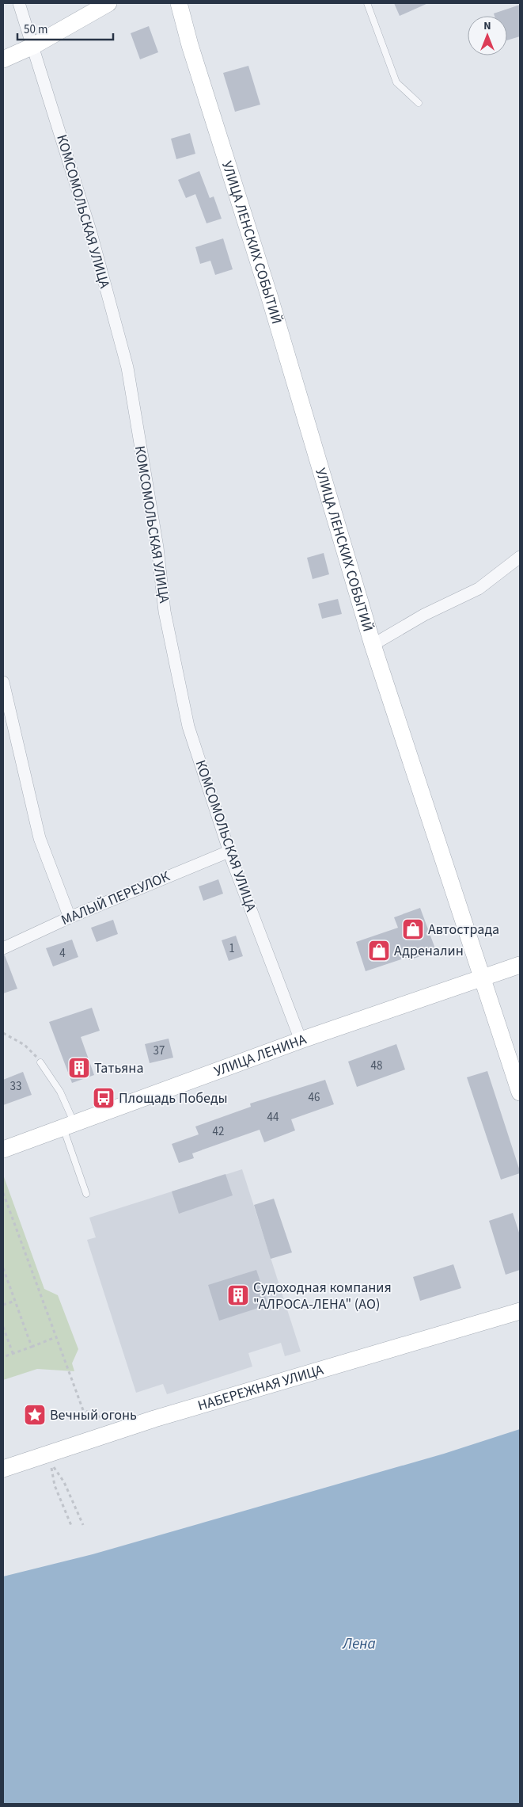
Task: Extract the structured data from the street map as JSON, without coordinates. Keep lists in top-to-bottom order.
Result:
{
  "streets": {
    "street": [
      "КОМСОМОЛЬСКАЯ УЛИЦА",
      "УЛИЦА ЛЕНСКИХ СОБЫТИЙ",
      "МАЛЫЙ ПЕРЕУЛОК",
      "УЛИЦА ЛЕНИНА",
      "НАБЕРЕЖНАЯ УЛИЦА"
    ]
  },
  "crossings": [
    ["КОМСОМОЛЬСКАЯ УЛИЦА", "МАЛЫЙ ПЕРЕУЛОК"],
    ["КОМСОМОЛЬСКАЯ УЛИЦА", "УЛИЦА ЛЕНИНА"],
    ["УЛИЦА ЛЕНСКИХ СОБЫТИЙ", "УЛИЦА ЛЕНИНА"]
  ],
  "water": ["Лена"],
  "places": {
    "shop": ["Автострада", "Адреналин"],
    "building": ["Татьяна", "Судоходная компания \"АЛРОСА-ЛЕНА\" (АО)"],
    "bus stop": ["Площадь Победы"],
    "place": ["Вечный огонь"]
  },
  "house_numbers": [
    "1",
    "4",
    "37",
    "48",
    "33",
    "46",
    "44",
    "42"
  ],
  "scale_bar": "50 m",
  "north": "top"
}
